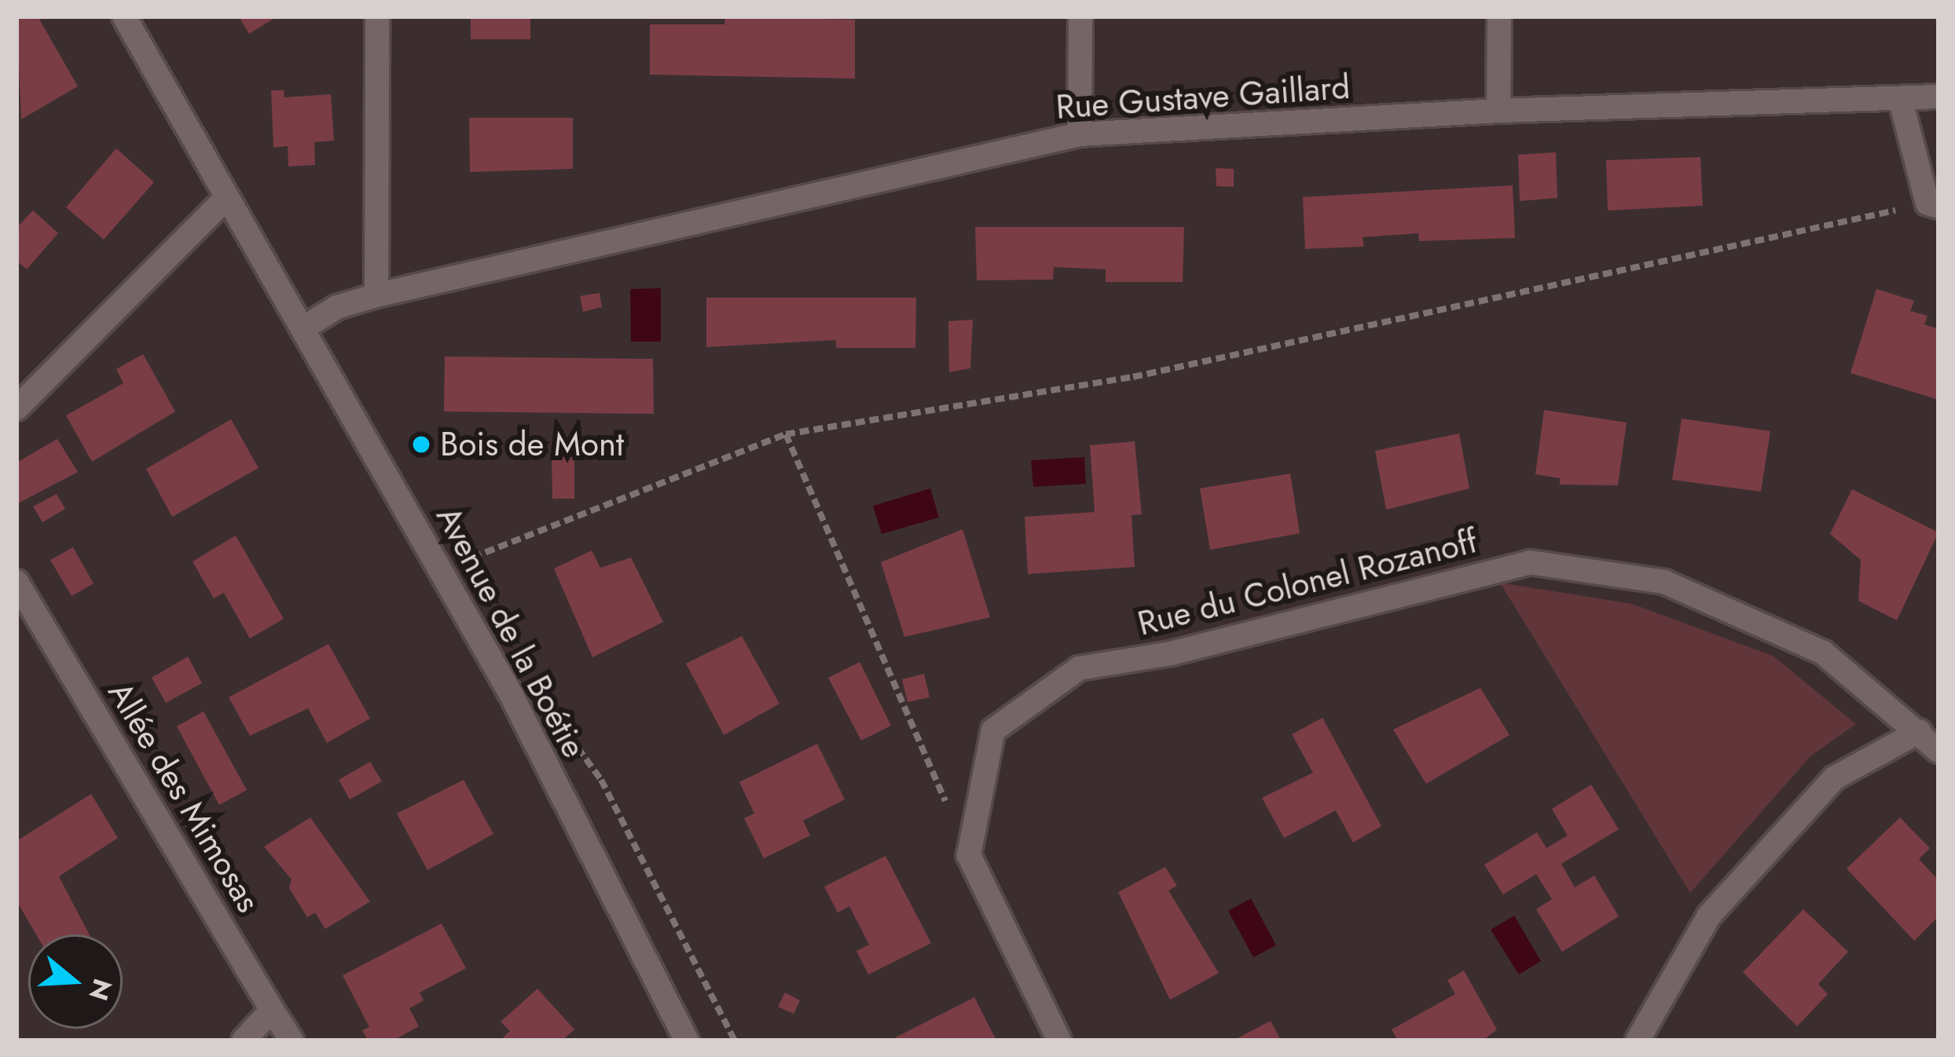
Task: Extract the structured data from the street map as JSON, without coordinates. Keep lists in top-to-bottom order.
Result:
{
  "streets": {
    "street": [
      "Rue Gustave Gaillard",
      "Rue du Colonel Rozanoff",
      "Avenue de la Boétie",
      "Allée des Mimosas"
    ]
  },
  "crossings": [
    ["Rue Gustave Gaillard", "Avenue de la Boétie"]
  ],
  "places": ["Bois de Mont"],
  "north": "right"
}
